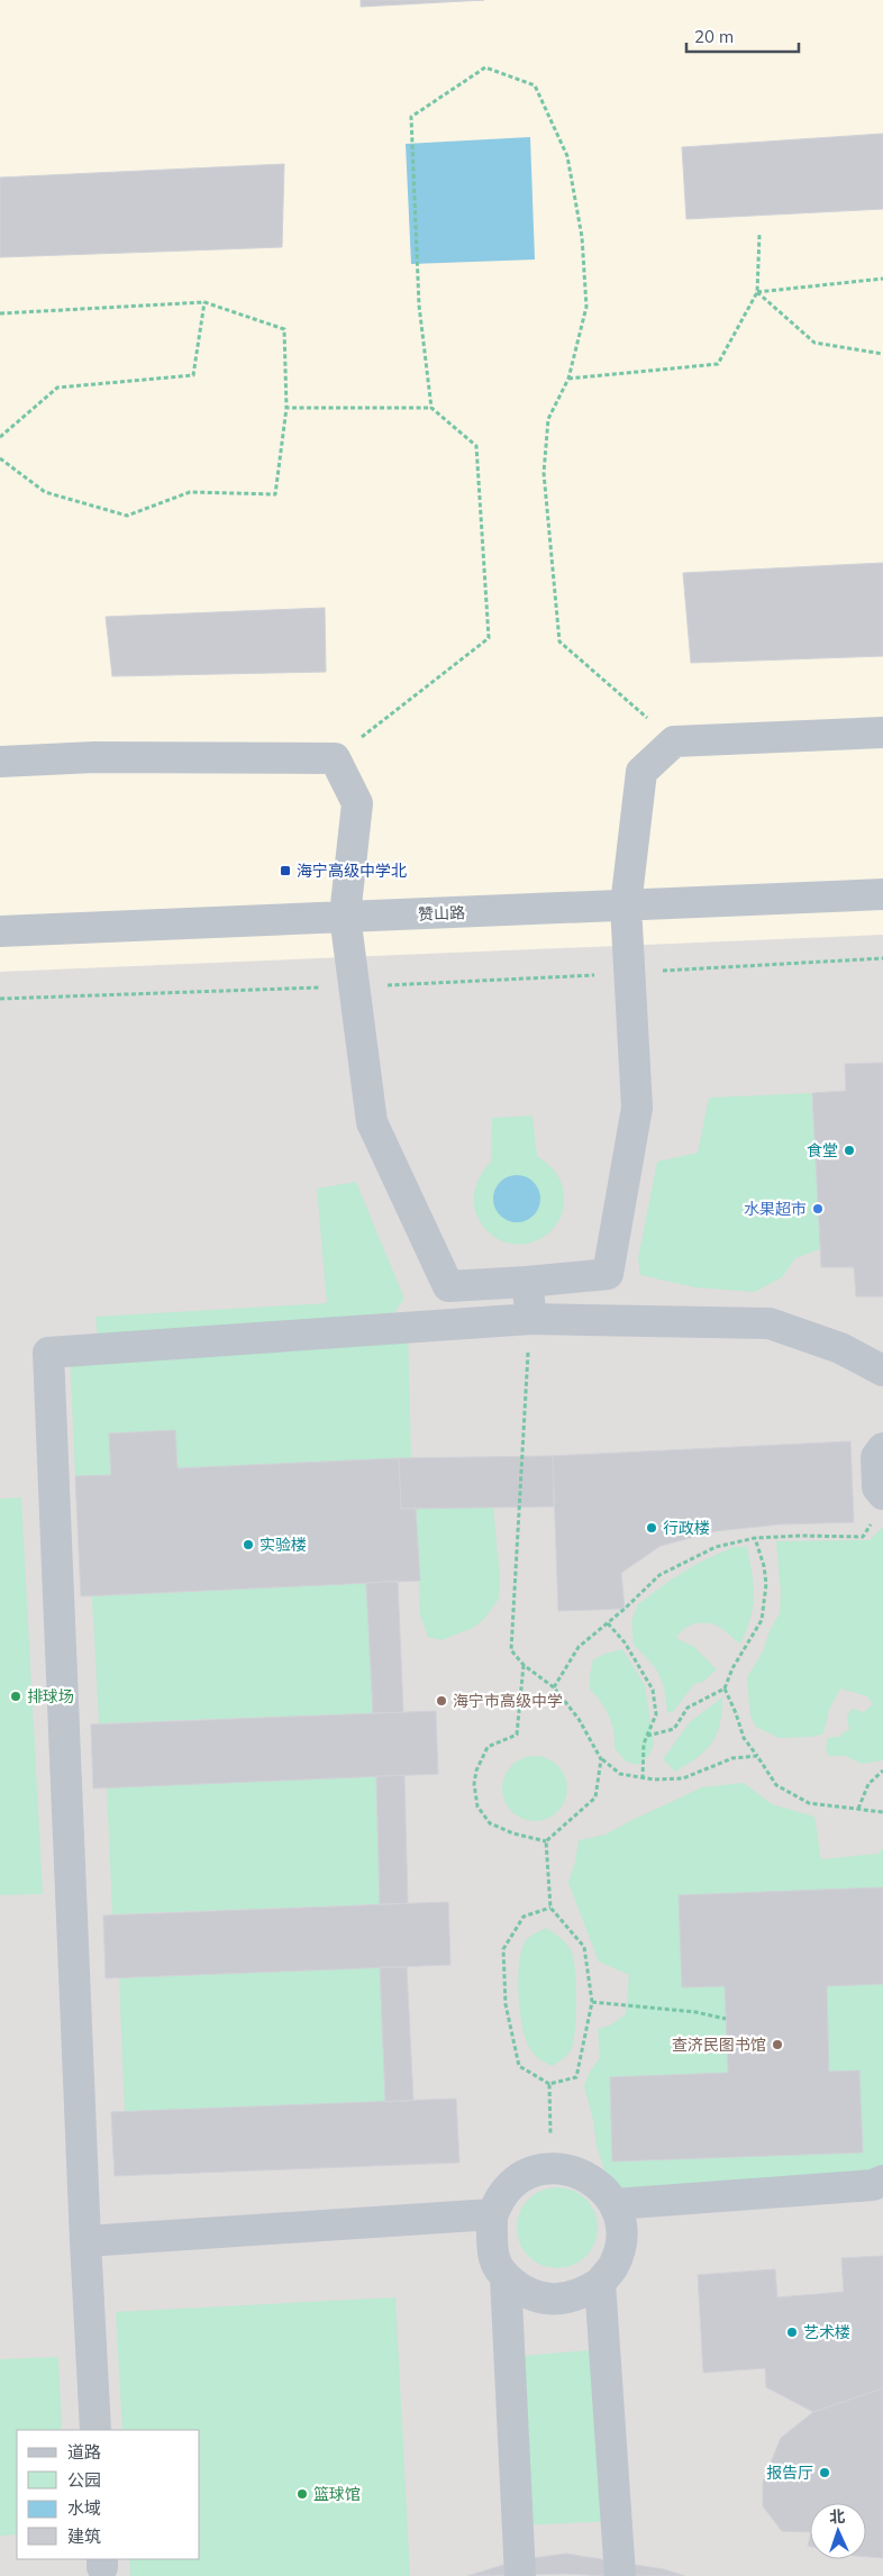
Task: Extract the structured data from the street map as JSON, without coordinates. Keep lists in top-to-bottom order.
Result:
{
  "streets": {
    "street": ["赞山路"]
  },
  "places": {
    "transit": ["海宁高级中学北"],
    "other": [
      "食堂",
      "水果超市",
      "行政楼",
      "实验楼",
      "排球场",
      "海宁市高级中学",
      "查济民图书馆",
      "艺术楼",
      "报告厅",
      "篮球馆"
    ]
  },
  "legend": [
    "道路",
    "公园",
    "水域",
    "建筑"
  ],
  "scale_bar": "20 m",
  "north": "top"
}
